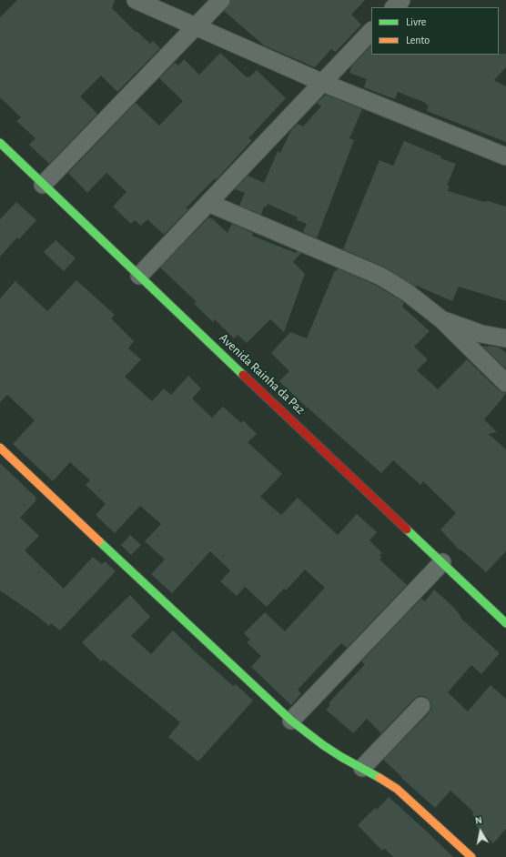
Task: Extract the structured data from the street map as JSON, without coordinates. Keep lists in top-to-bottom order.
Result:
{
  "streets": {
    "street": ["Avenida Rainha da Paz"]
  },
  "legend": ["Livre", "Lento"],
  "north": "top"
}
